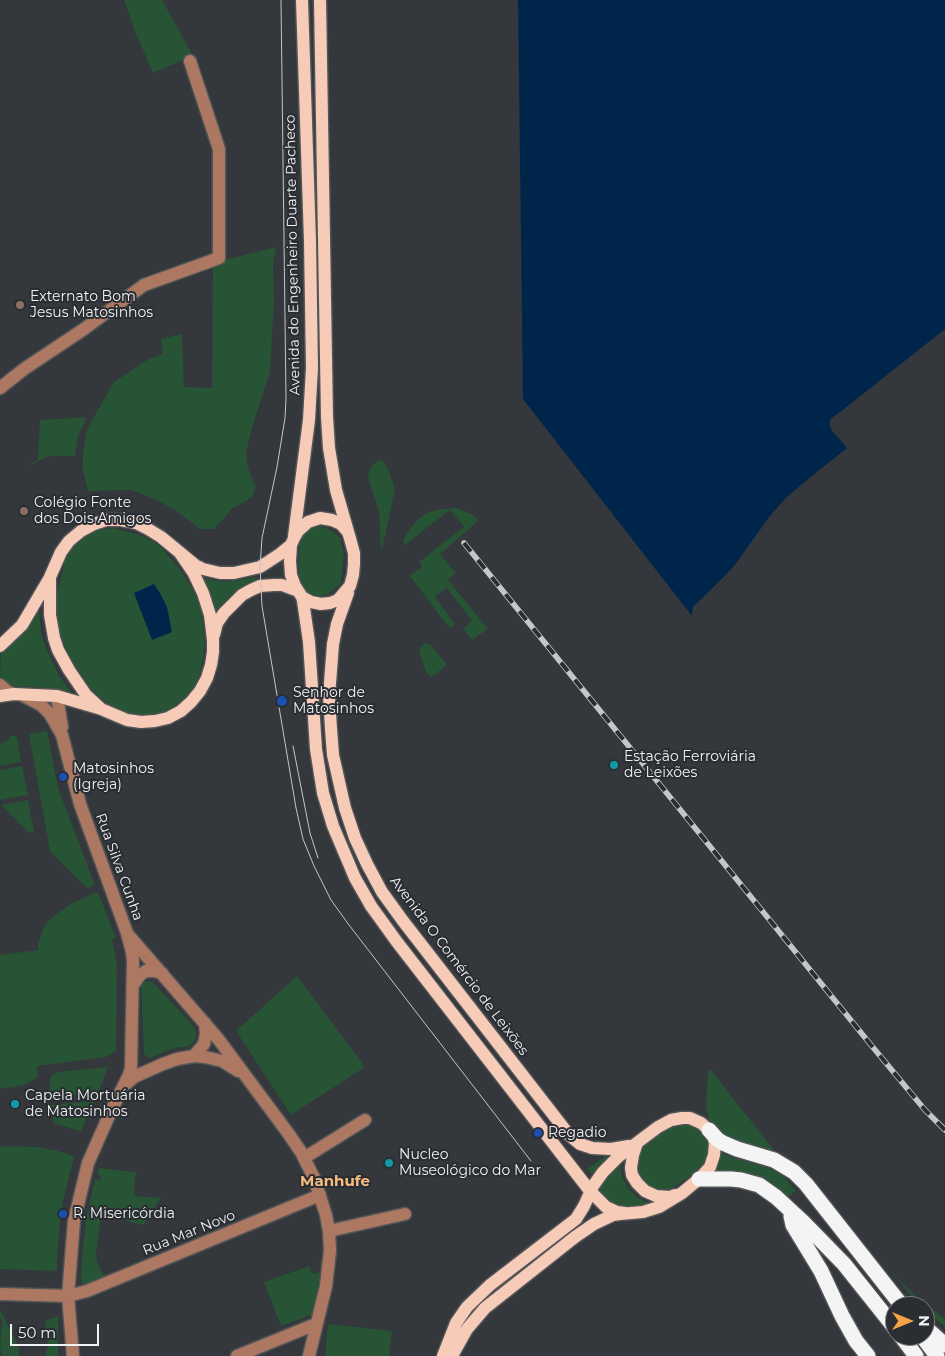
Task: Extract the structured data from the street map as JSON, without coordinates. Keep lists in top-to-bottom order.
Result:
{
  "streets": {
    "main road": ["Avenida do Engenheiro Duarte Pacheco", "Avenida O Comércio de Leixões"],
    "street": ["Rua Silva Cunha", "Rua Mar Novo"]
  },
  "crossings": [
    ["Avenida do Engenheiro Duarte Pacheco", "Avenida O Comércio de Leixões"]
  ],
  "districts": ["Manhufe"],
  "places": [
    "Externato Bom Jesus Matosinhos",
    "Colégio Fonte dos Dois Amigos",
    "Senhor de Matosinhos",
    "Estação Ferroviária de Leixões",
    "Matosinhos (Igreja)",
    "Capela Mortuária de Matosinhos",
    "Regadio",
    "Nucleo Museológico do Mar",
    "R. Misericórdia"
  ],
  "scale_bar": "50 m",
  "north": "right"
}
